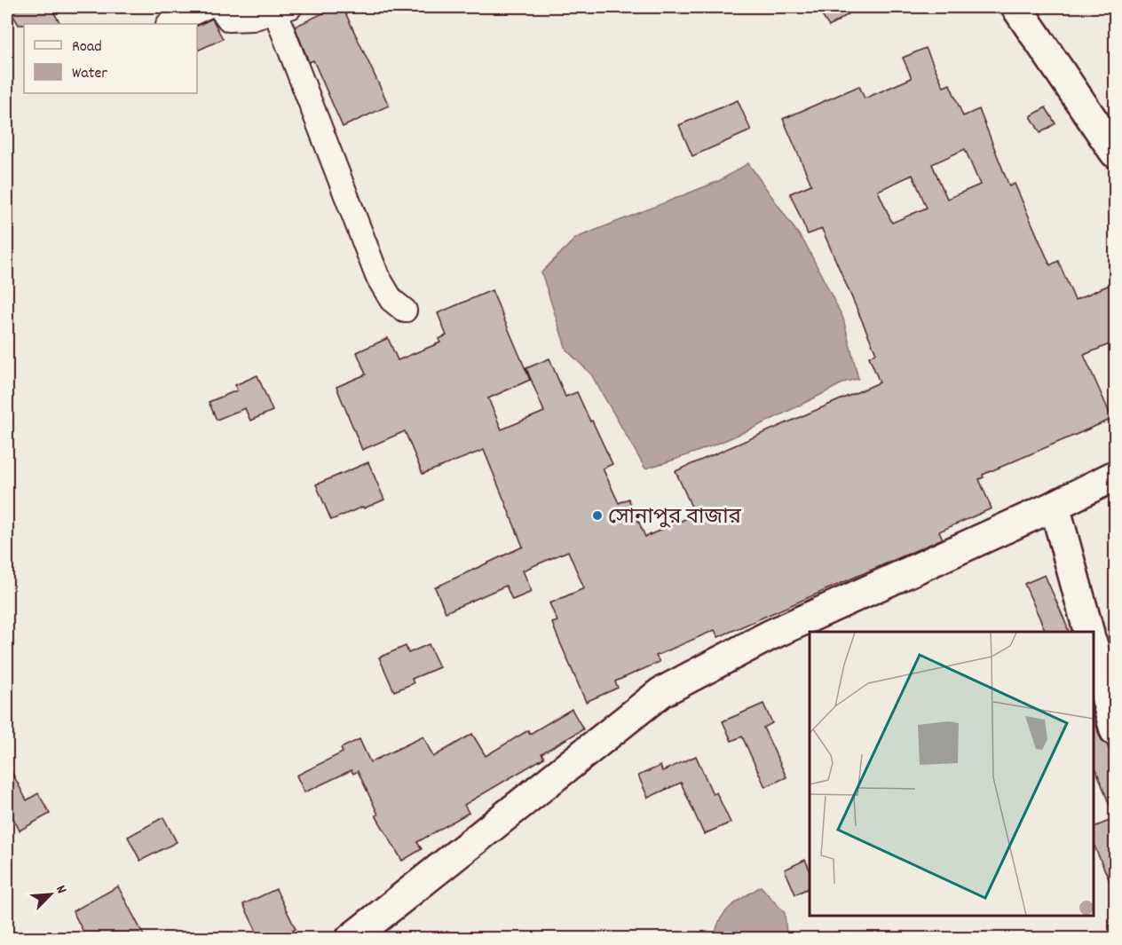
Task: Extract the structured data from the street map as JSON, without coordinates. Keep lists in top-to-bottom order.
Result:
{
  "places": ["সোনাপুর বাজার"],
  "legend": ["Road", "Water"],
  "north": "top right"
}
